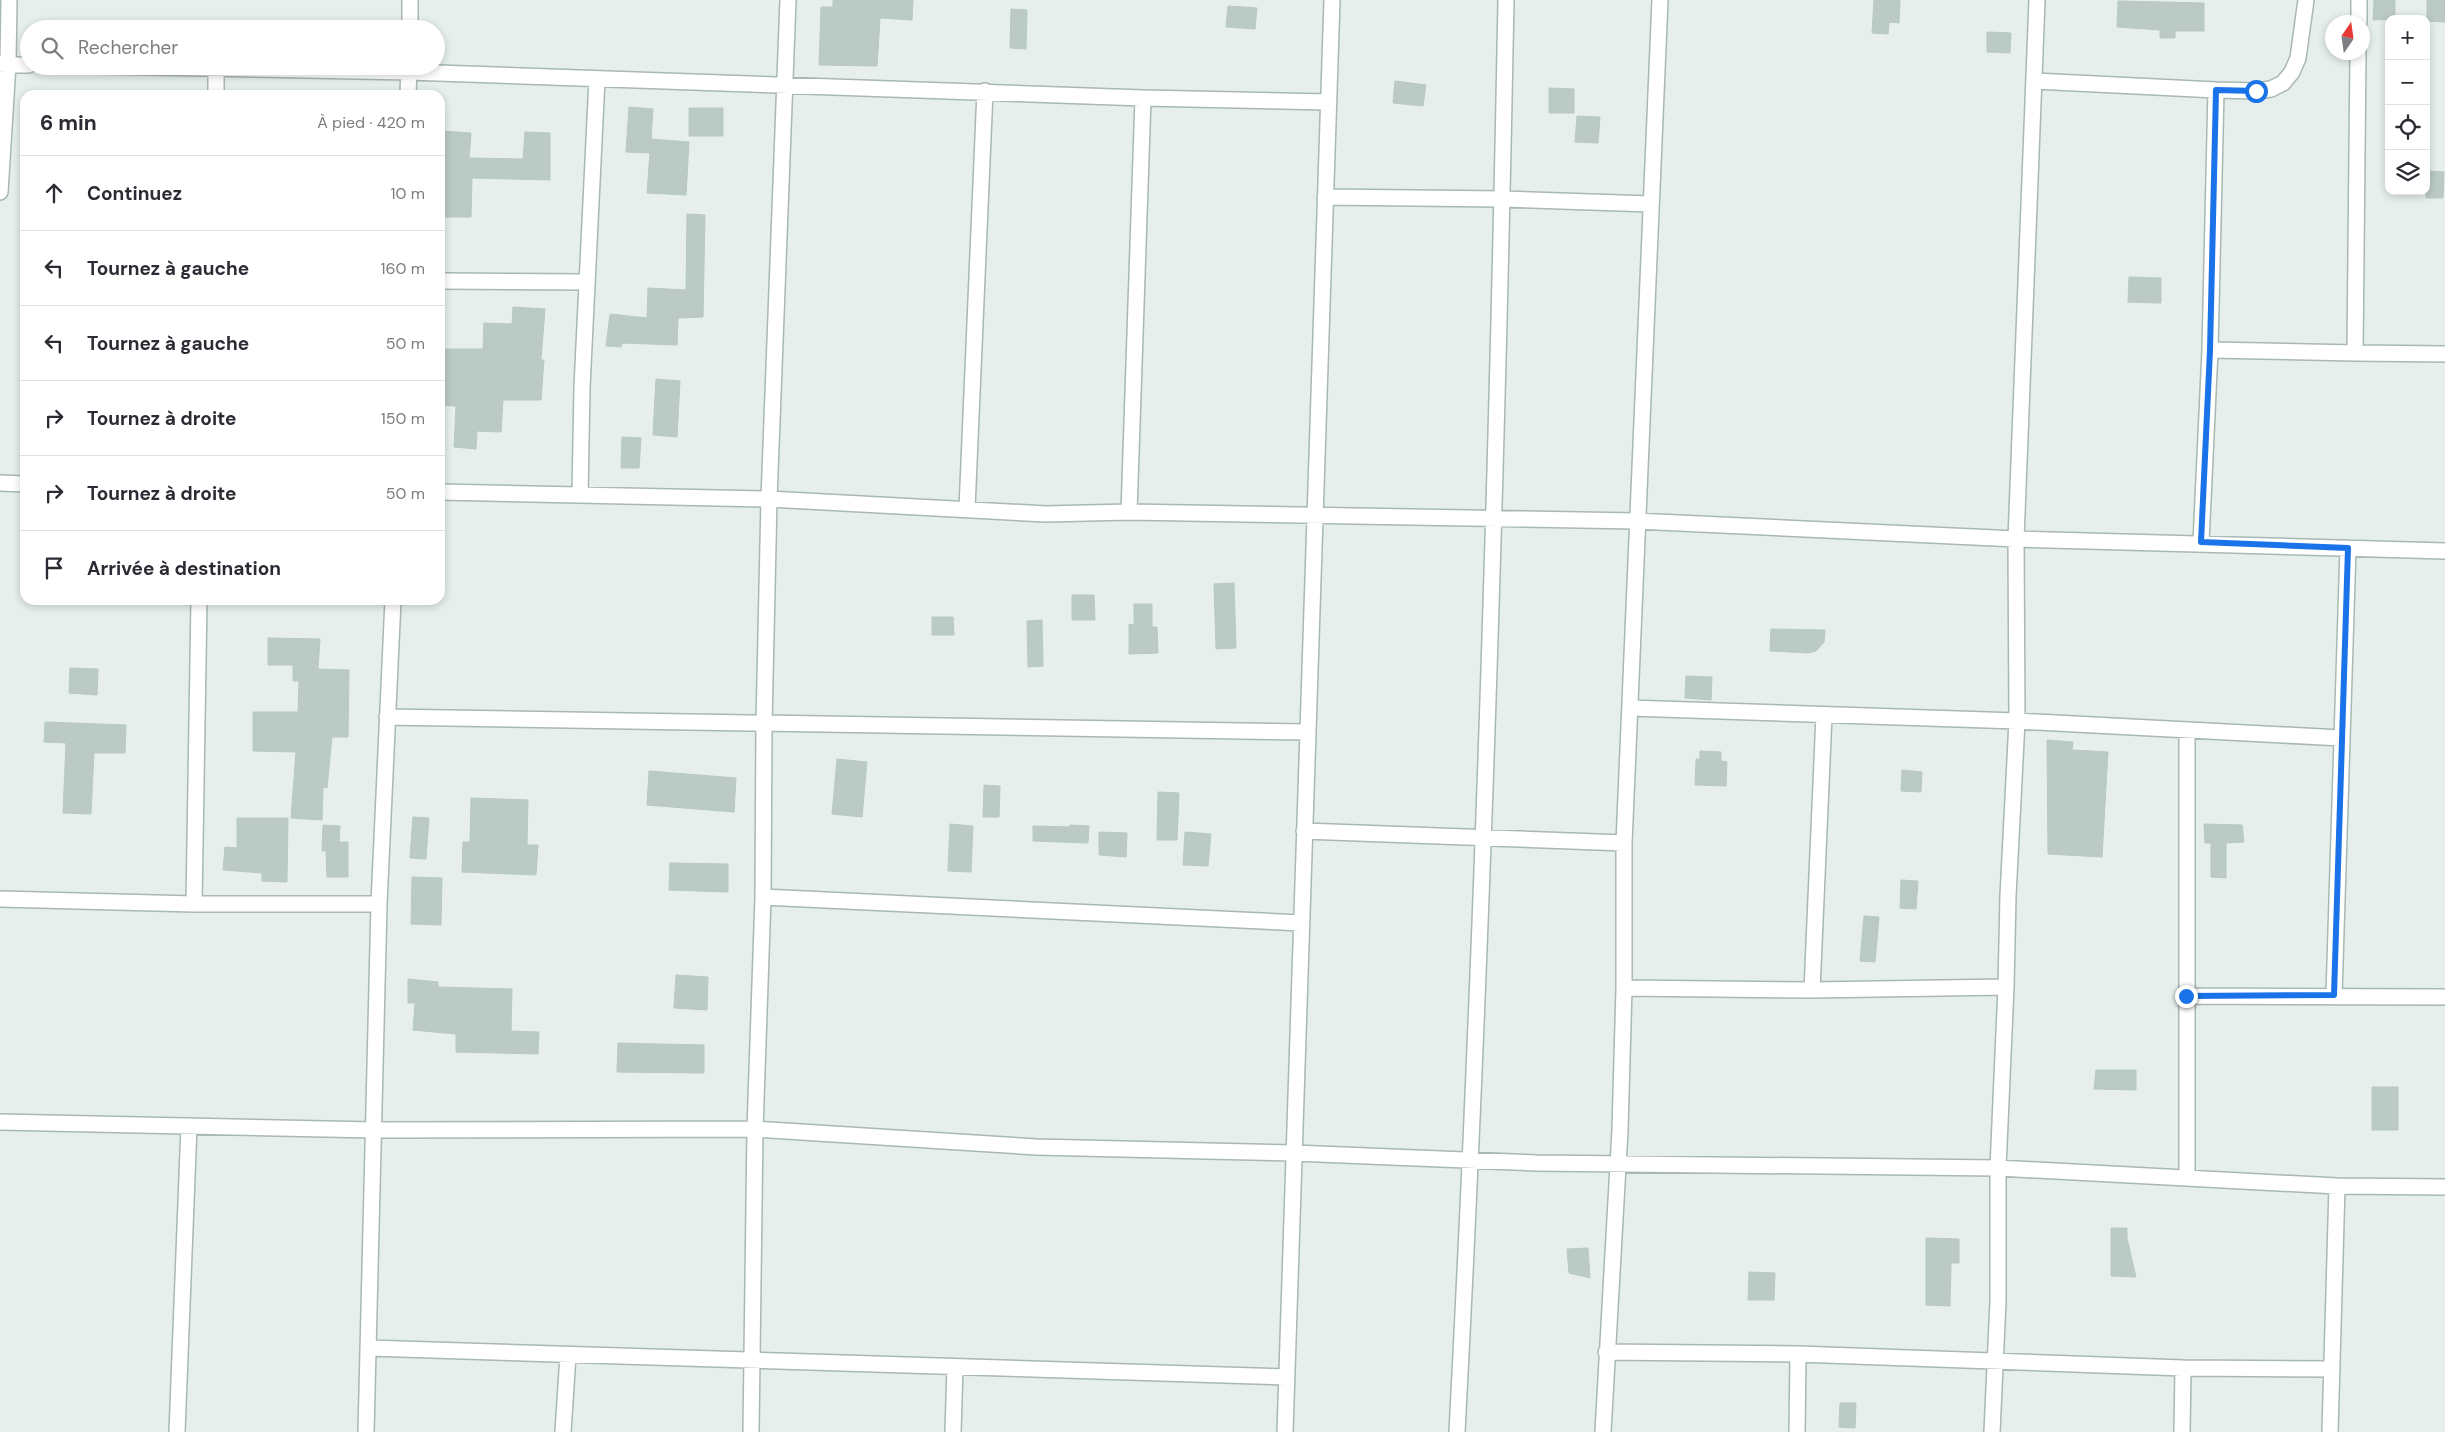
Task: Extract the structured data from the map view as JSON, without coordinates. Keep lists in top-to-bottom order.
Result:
{
  "north": "top",
  "page": {
    "map_buttons": ["+", "−"],
    "search": "Rechercher",
    "heading": ["6 min", "À pied · 420 m"],
    "list": [
      ["Continuez", "10 m"],
      ["Tournez à gauche", "160 m"],
      ["Tournez à gauche", "50 m"],
      ["Tournez à droite", "150 m"],
      ["Tournez à droite", "50 m"],
      "Arrivée à destination"
    ]
  }
}
